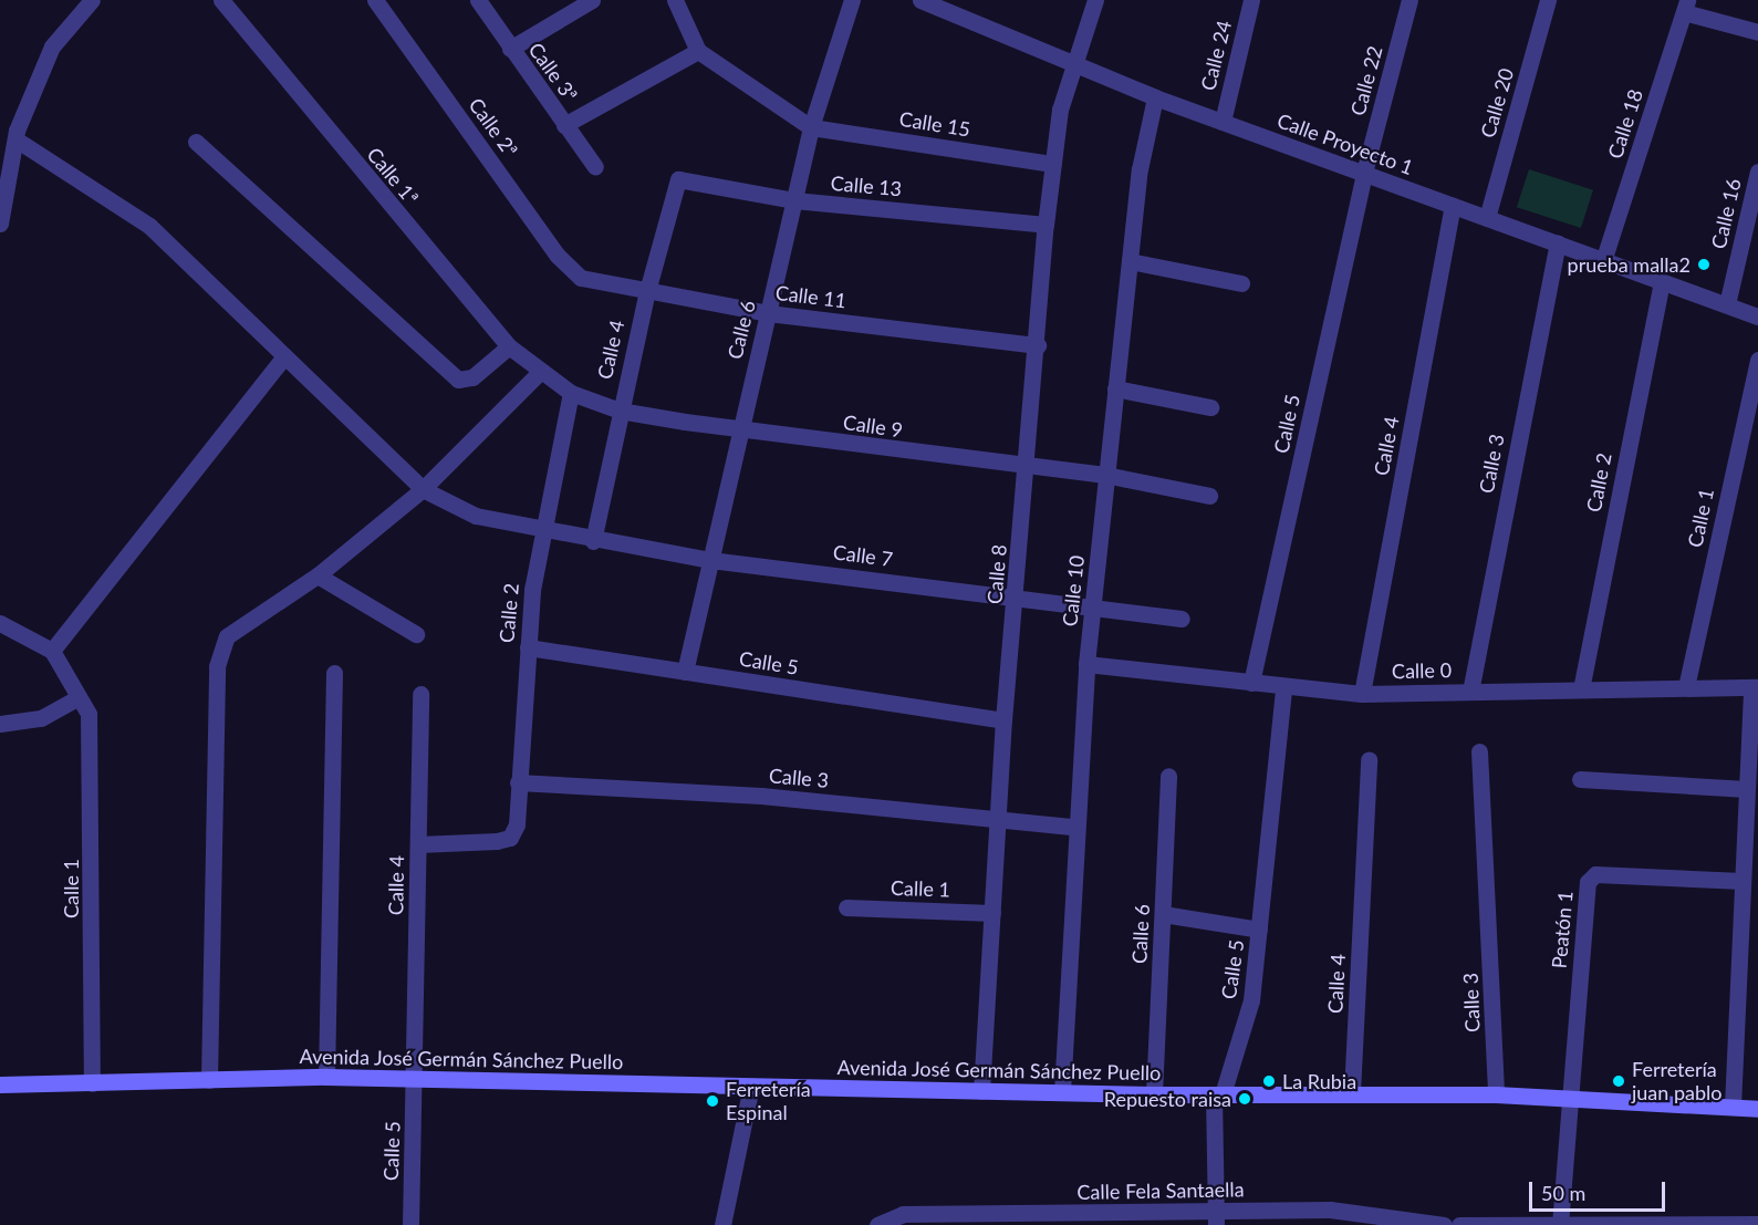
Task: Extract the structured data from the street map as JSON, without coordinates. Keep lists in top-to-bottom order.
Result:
{
  "streets": {
    "main road": ["Avenida José Germán Sánchez Puello"],
    "street": [
      "Calle 24",
      "Calle 3ª",
      "Calle 22",
      "Calle 20",
      "Calle 15",
      "Calle 18",
      "Calle 2ª",
      "Calle Proyecto 1",
      "Calle 1ª",
      "Calle 13",
      "Calle 16",
      "Calle 11",
      "Calle 6",
      "Calle 4",
      "Calle 5",
      "Calle 9",
      "Calle 3",
      "Calle 2",
      "Calle 1",
      "Calle 7",
      "Calle 8",
      "Calle 10",
      "Calle 0",
      "Peatón 1",
      "Calle Fela Santaella"
    ]
  },
  "crossings": [
    ["Calle 24", "Calle Proyecto 1"],
    ["Calle 22", "Calle Proyecto 1"],
    ["Calle 22", "Calle 5"],
    ["Calle 20", "Calle Proyecto 1"],
    ["Calle 15", "Calle 6"],
    ["Calle 15", "Calle 8"],
    ["Calle 18", "Calle Proyecto 1"],
    ["Calle 2ª", "Calle 11"],
    ["Calle Proyecto 1", "Calle 16"],
    ["Calle Proyecto 1", "Calle 4"],
    ["Calle Proyecto 1", "Calle 5"],
    ["Calle Proyecto 1", "Calle 3"],
    ["Calle Proyecto 1", "Calle 2"],
    ["Calle Proyecto 1", "Calle 8"],
    ["Calle Proyecto 1", "Calle 10"],
    ["Calle 1ª", "Calle 9"],
    ["Calle 13", "Calle 6"],
    ["Calle 13", "Calle 4"],
    ["Calle 13", "Calle 8"],
    ["Calle 11", "Calle 6"],
    ["Calle 11", "Calle 4"],
    ["Calle 11", "Calle 8"],
    ["Calle 6", "Calle 5"],
    ["Calle 6", "Calle 9"],
    ["Calle 6", "Calle 7"],
    ["Calle 6", "Avenida José Germán Sánchez Puello"],
    ["Calle 4", "Calle 5"],
    ["Calle 4", "Calle 9"],
    ["Calle 4", "Calle 2"],
    ["Calle 4", "Calle 7"],
    ["Calle 4", "Calle 0"],
    ["Calle 4", "Avenida José Germán Sánchez Puello"],
    ["Calle 5", "Calle 2"],
    ["Calle 5", "Calle 8"],
    ["Calle 5", "Calle 0"],
    ["Calle 5", "Avenida José Germán Sánchez Puello"],
    ["Calle 5", "Calle Fela Santaella"],
    ["Calle 9", "Calle 2"],
    ["Calle 9", "Calle 8"],
    ["Calle 9", "Calle 10"],
    ["Calle 3", "Calle 2"],
    ["Calle 3", "Calle 8"],
    ["Calle 3", "Calle 10"],
    ["Calle 3", "Calle 0"],
    ["Calle 3", "Avenida José Germán Sánchez Puello"],
    ["Calle 2", "Calle 7"],
    ["Calle 2", "Calle 0"],
    ["Calle 1", "Calle 8"],
    ["Calle 1", "Calle 0"],
    ["Calle 1", "Avenida José Germán Sánchez Puello"],
    ["Calle 7", "Calle 8"],
    ["Calle 7", "Calle 10"],
    ["Calle 8", "Avenida José Germán Sánchez Puello"],
    ["Calle 10", "Calle 0"],
    ["Calle 10", "Avenida José Germán Sánchez Puello"],
    ["Peatón 1", "Avenida José Germán Sánchez Puello"]
  ],
  "places": [
    "prueba malla2",
    "La Rubia",
    "Ferretería juan pablo",
    "Repuesto raisa",
    "Ferretería Espinal"
  ],
  "scale_bar": "50 m"
}
